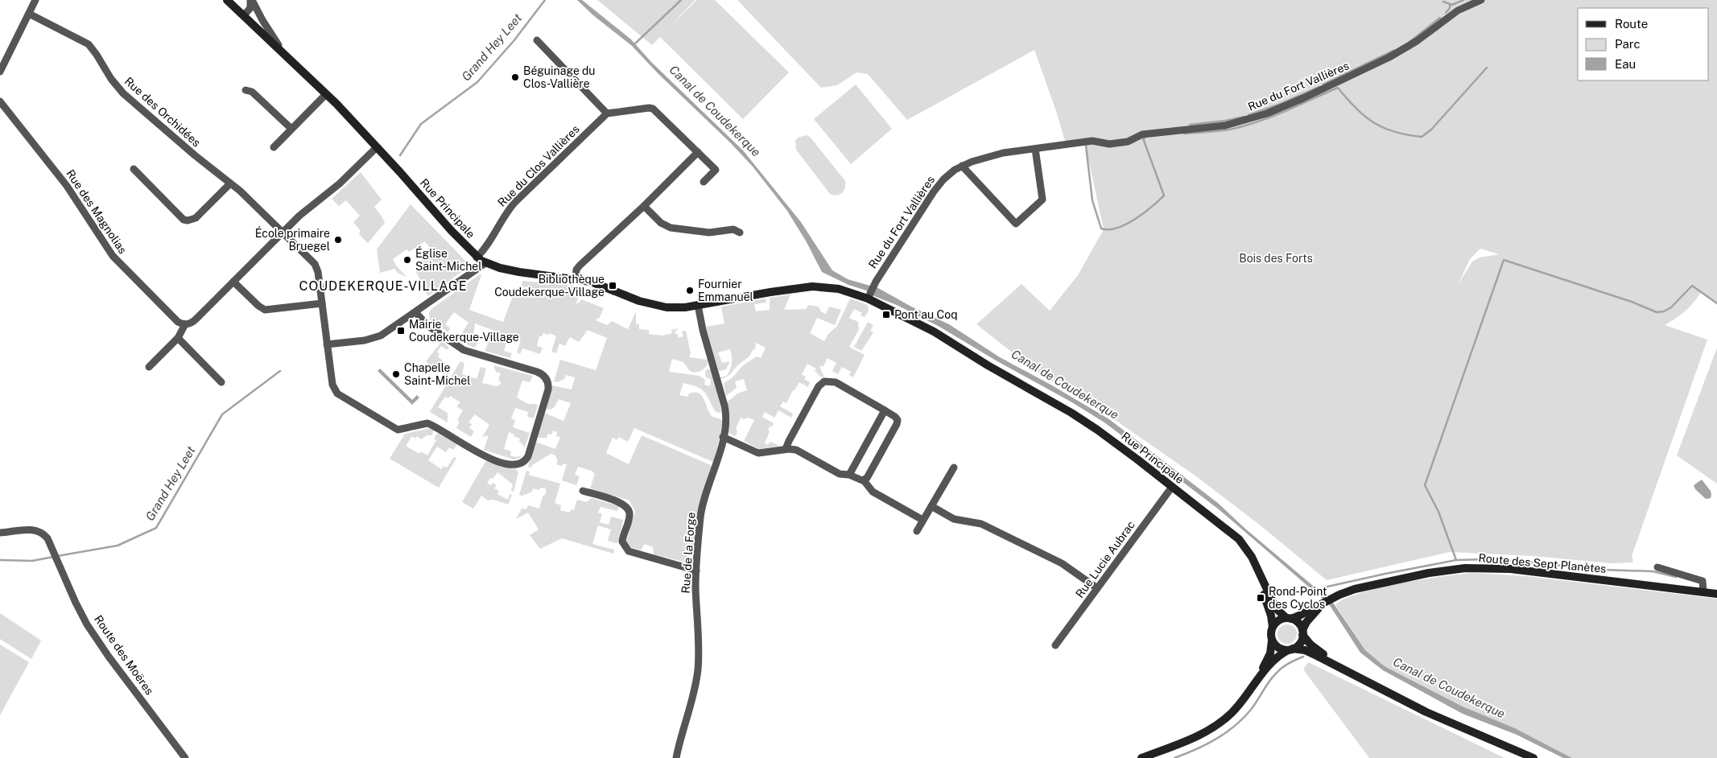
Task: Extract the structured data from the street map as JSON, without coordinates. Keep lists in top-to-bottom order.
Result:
{
  "streets": {
    "street": [
      "Rue du Fort Vallières",
      "Rue des Orchidées",
      "Rue du Clos Vallières",
      "Rue Principale",
      "Rue des Magnolias",
      "Rue de la Forge",
      "Rue Lucie Aubrac",
      "Route des Sept Planètes",
      "Route des Moëres"
    ]
  },
  "crossings": [
    ["Rue du Fort Vallières", "Rue Principale"],
    ["Rue du Clos Vallières", "Rue Principale"],
    ["Rue Principale", "Rue de la Forge"],
    ["Rue Principale", "Rue Lucie Aubrac"],
    ["Rue Principale", "Route des Sept Planètes"]
  ],
  "districts": ["COUDEKERQUE-VILLAGE"],
  "water": ["Grand Hey Leet", "Canal de Coudekerque"],
  "parks": ["Bois des Forts"],
  "places": {
    "other": [
      "Béguinage du Clos-Vallière",
      "École primaire Bruegel",
      "Église Saint-Michel",
      "Fournier Emmanuel",
      "Chapelle Saint-Michel"
    ],
    "transit": [
      "Bibliothèque Coudekerque-Village",
      "Pont au Coq",
      "Mairie Coudekerque-Village",
      "Rond-Point des Cyclos"
    ]
  },
  "legend": ["Route", "Parc", "Eau"]
}
